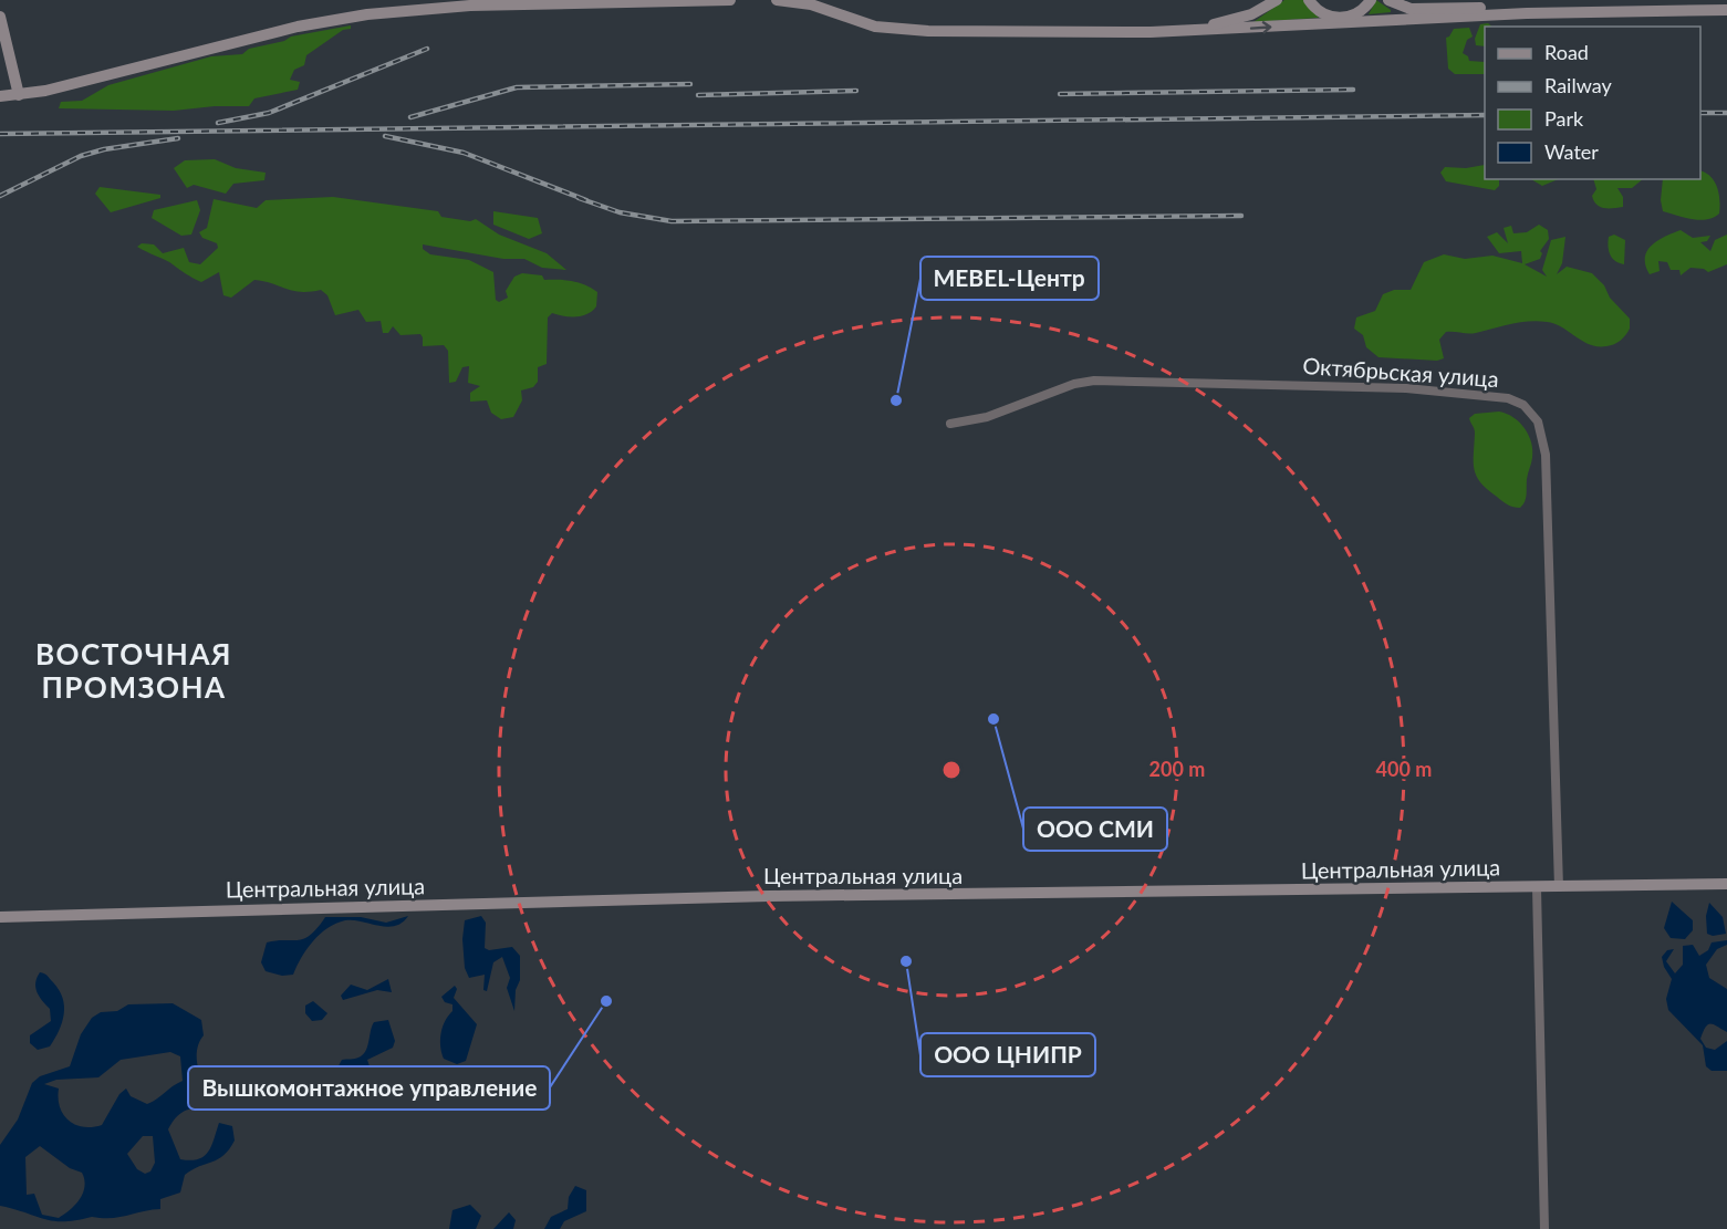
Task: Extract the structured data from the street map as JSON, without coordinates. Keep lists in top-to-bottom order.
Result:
{
  "streets": {
    "main road": ["Центральная улица"],
    "street": ["Октябрьская улица"]
  },
  "crossings": [
    ["Октябрьская улица", "Центральная улица"]
  ],
  "districts": ["ВОСТОЧНАЯ ПРОМЗОНА"],
  "places": [
    "MEBEL-Центр",
    "ООО СМИ",
    "ООО ЦНИПР",
    "Вышкомонтажное управление"
  ],
  "legend": [
    "Road",
    "Railway",
    "Park",
    "Water"
  ],
  "rings": ["200 m", "400 m"]
}
